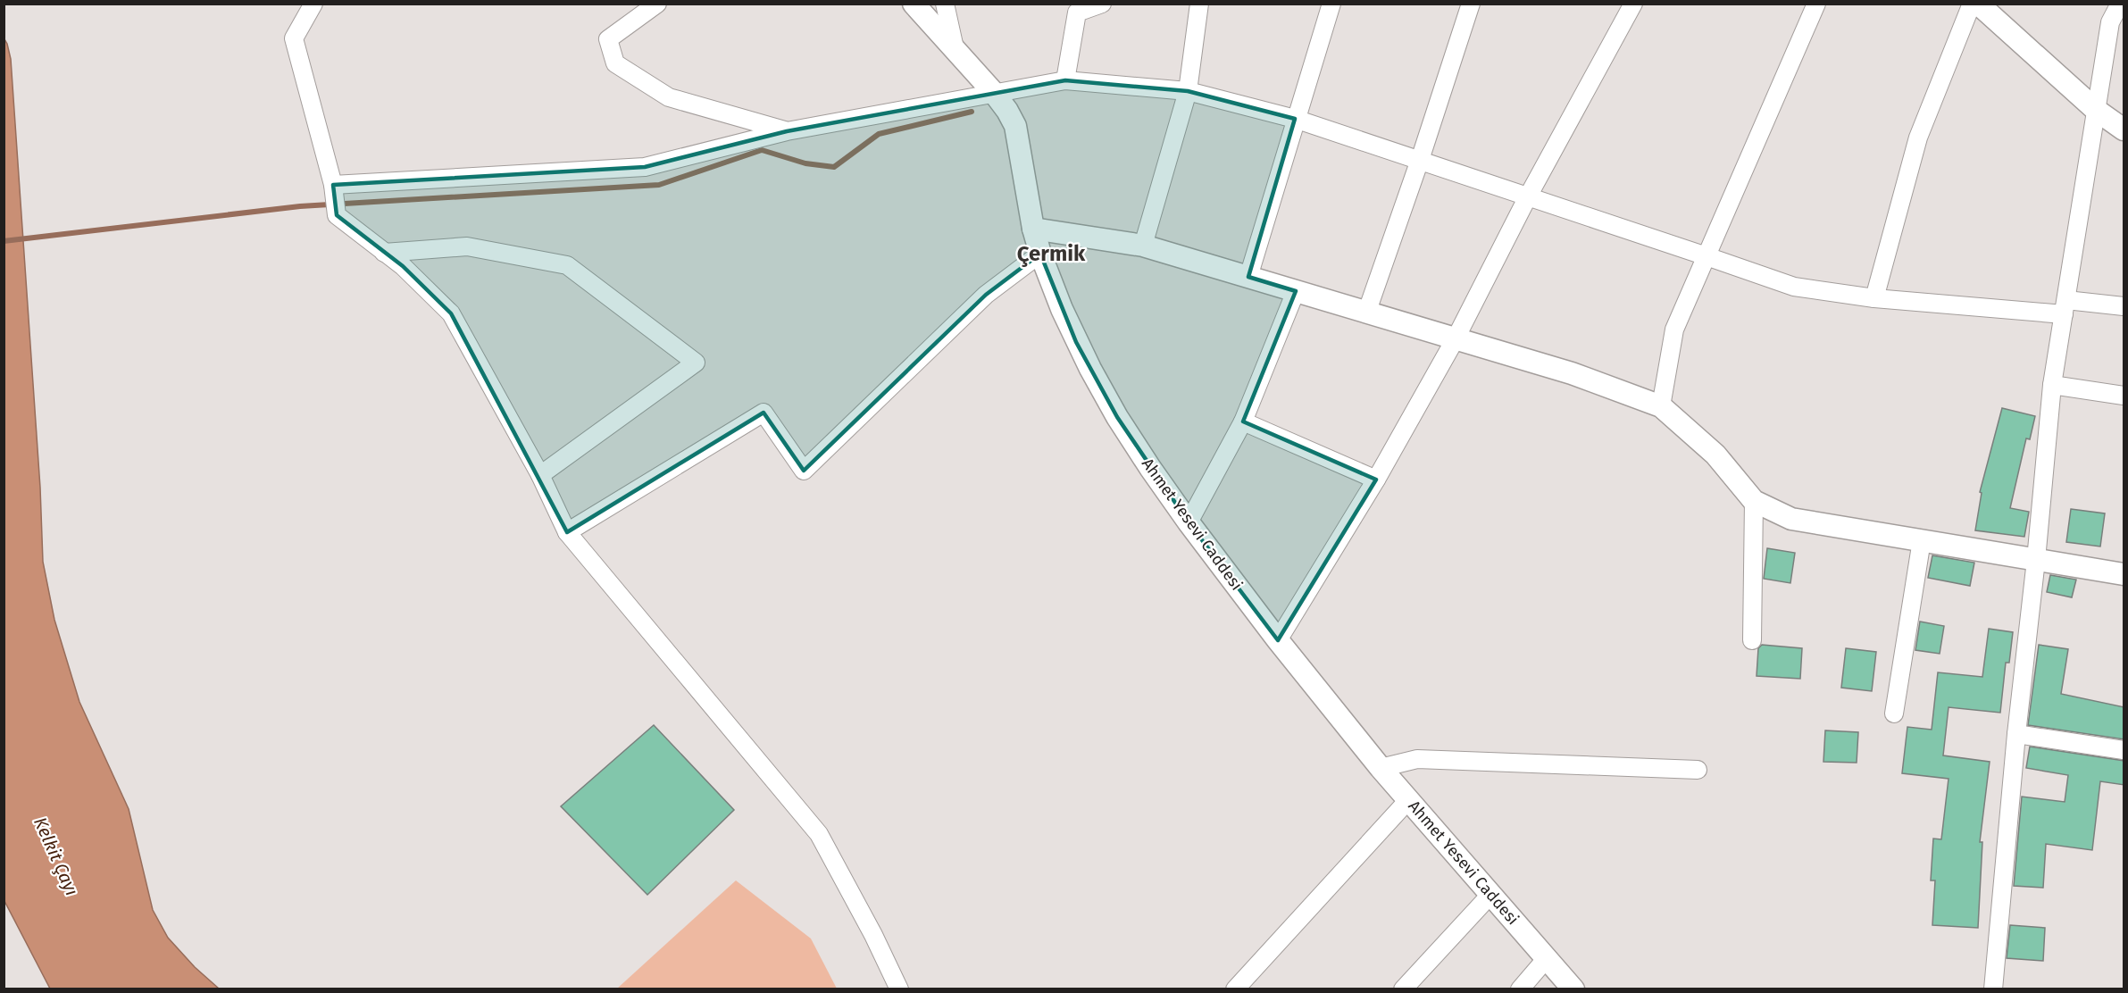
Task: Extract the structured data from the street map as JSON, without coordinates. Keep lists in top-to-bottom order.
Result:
{
  "streets": {
    "street": ["Ahmet Yesevi Caddesi"]
  },
  "districts": ["Çermik"],
  "water": ["Kelkit Çayı"]
}
